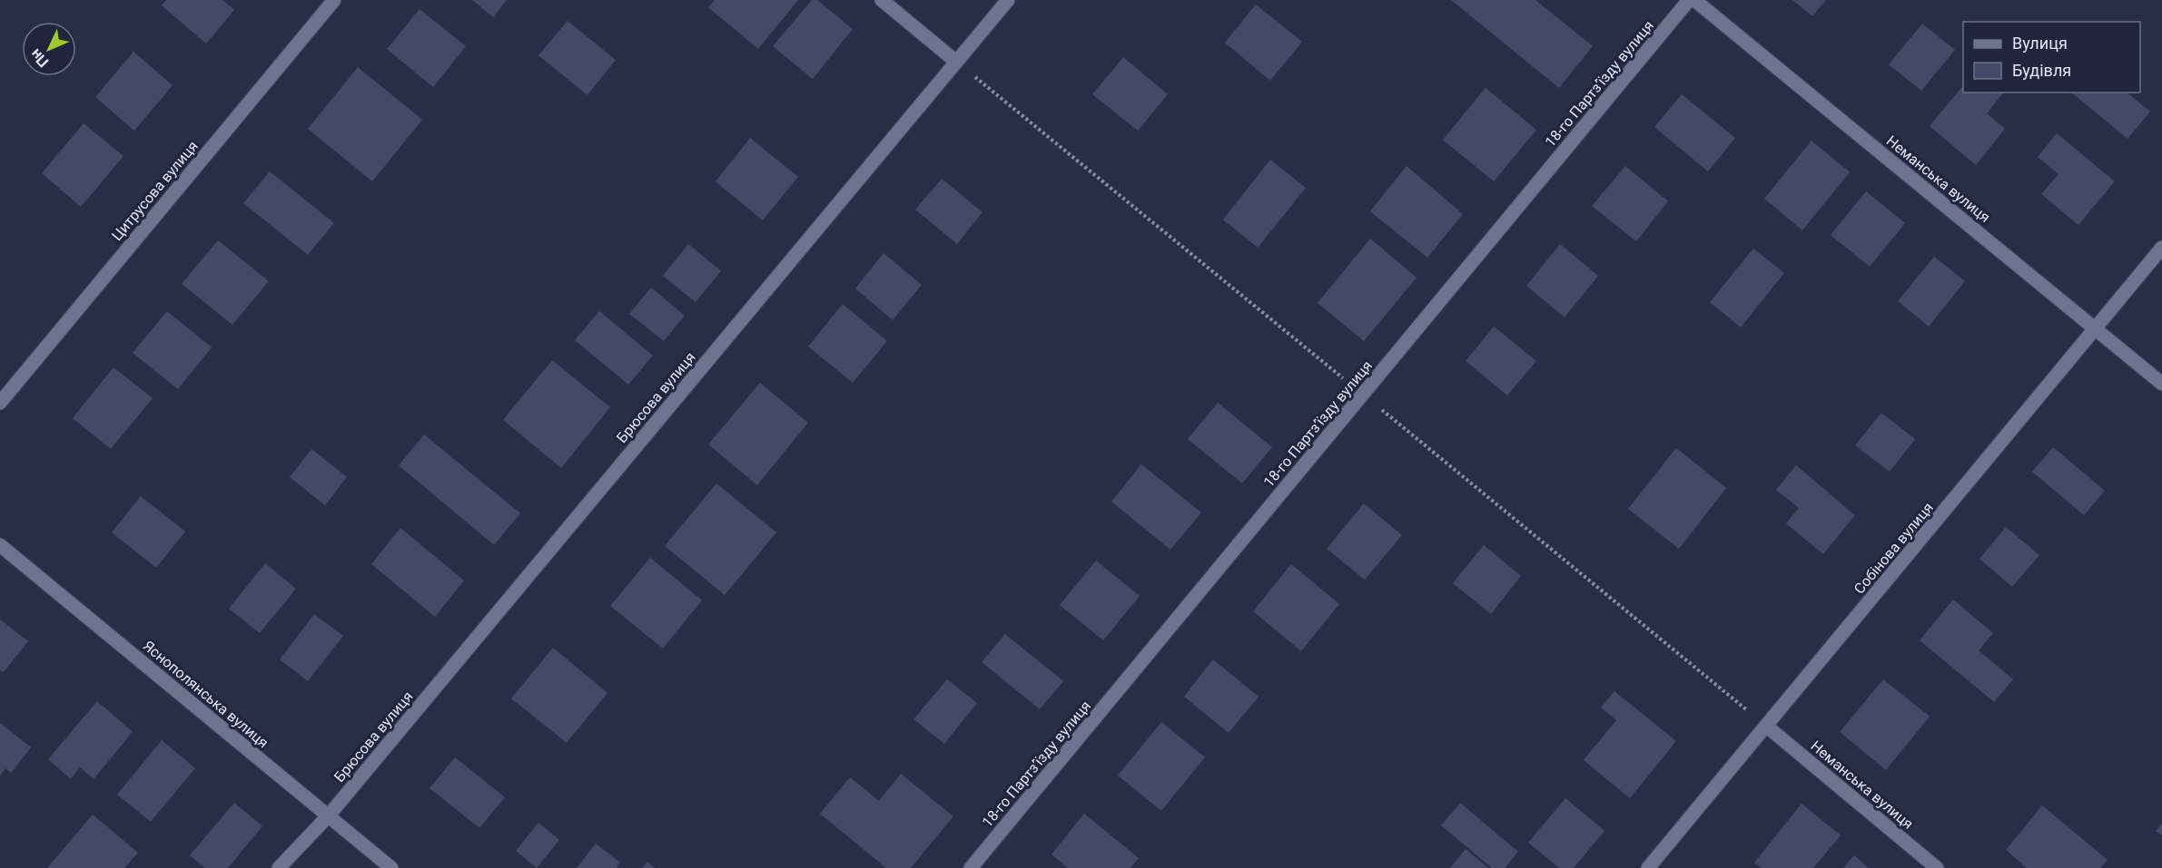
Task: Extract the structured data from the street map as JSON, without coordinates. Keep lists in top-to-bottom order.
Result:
{
  "streets": {
    "street": [
      "18-го Партз’їзду вулиця",
      "Неманська вулиця",
      "Цитрусова вулиця",
      "Брюсова вулиця",
      "Собінова вулиця",
      "Яснополянська вулиця"
    ]
  },
  "crossings": [
    ["Неманська вулиця", "Собінова вулиця"],
    ["Брюсова вулиця", "Яснополянська вулиця"]
  ],
  "legend": ["Вулиця", "Будівля"],
  "north": "bottom left"
}
